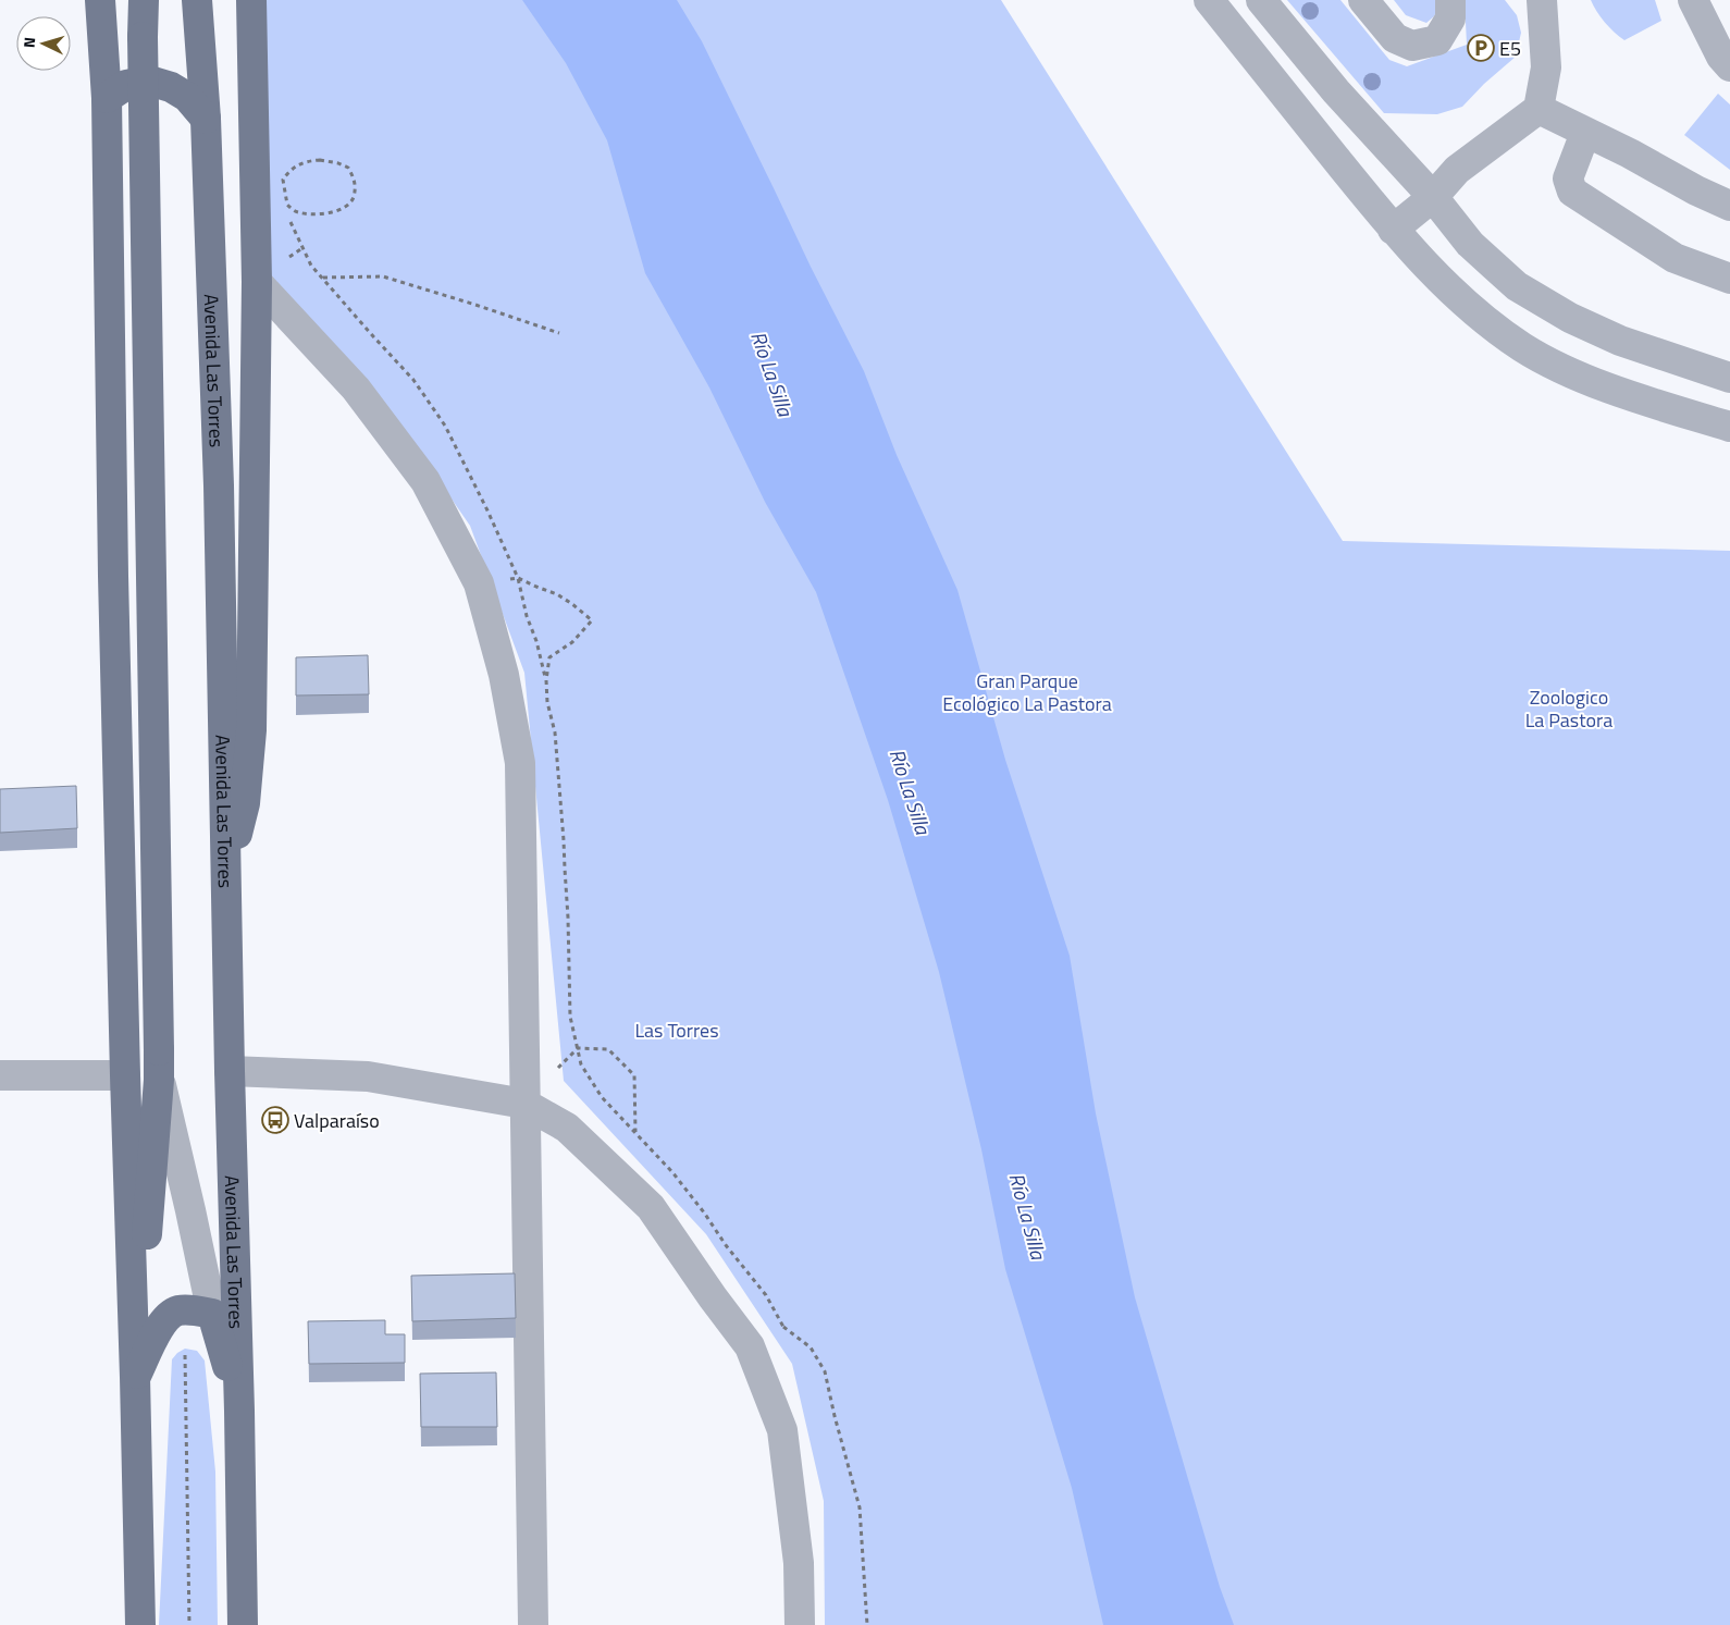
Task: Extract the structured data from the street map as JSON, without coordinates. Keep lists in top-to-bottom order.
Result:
{
  "streets": {
    "main road": ["Avenida Las Torres"]
  },
  "water": ["Río La Silla"],
  "parks": ["Gran Parque Ecológico La Pastora", "Zoologico La Pastora", "Las Torres"],
  "places": {
    "parking": ["E5"],
    "bus stop": ["Valparaíso"]
  },
  "north": "left"
}
